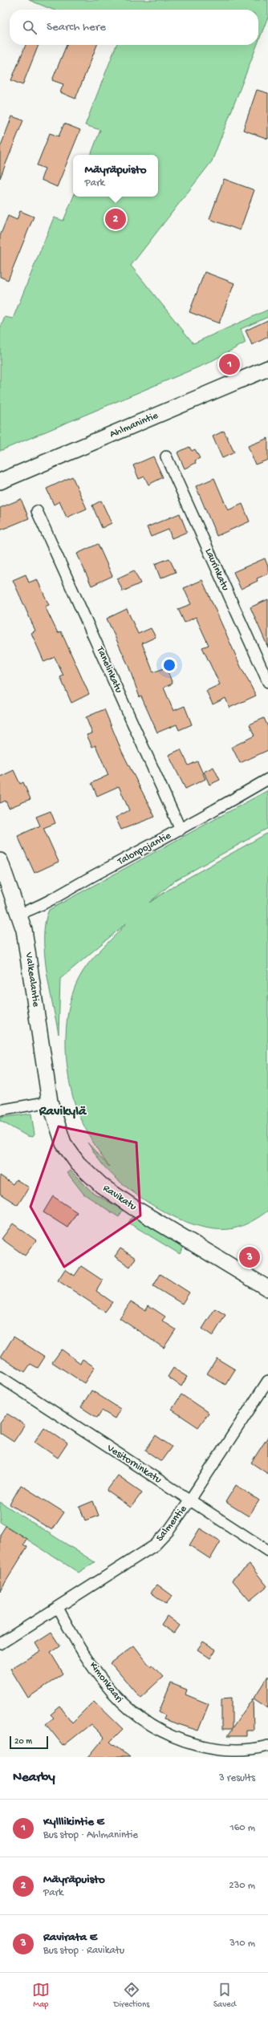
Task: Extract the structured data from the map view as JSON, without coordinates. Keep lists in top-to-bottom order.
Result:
{
  "streets": {
    "street": [
      "Ahlmanintie",
      "Laurinkatu",
      "Tanelinkatu",
      "Talonpojantie",
      "Valkealantie",
      "Ravikatu",
      "Vesitorninkatu",
      "Salmentie",
      "Kimonkaari"
    ]
  },
  "crossings": [
    ["Tanelinkatu", "Talonpojantie"],
    ["Talonpojantie", "Valkealantie"],
    ["Valkealantie", "Ravikatu"],
    ["Vesitorninkatu", "Salmentie"],
    ["Salmentie", "Kimonkaari"]
  ],
  "districts": ["Ravikylä"],
  "scale_bar": "20 m",
  "page": {
    "search": "Search here",
    "popup": ["Mäyräpuisto", "Park"],
    "pins": ["2", "1", "3"],
    "scale": "20 m",
    "heading": ["Nearby", "3 results"],
    "list": [
      {
        "mark": "1",
        "name": "Kylllikintie E",
        "note": "Bus stop · Ahlmanintie",
        "value": "160 m"
      },
      {
        "mark": "2",
        "name": "Mäyräpuisto",
        "note": "Park",
        "value": "230 m"
      },
      {
        "mark": "3",
        "name": "Ravirata E",
        "note": "Bus stop · Ravikatu",
        "value": "310 m"
      }
    ],
    "nav": ["Map", "Directions", "Saved"]
  }
}
